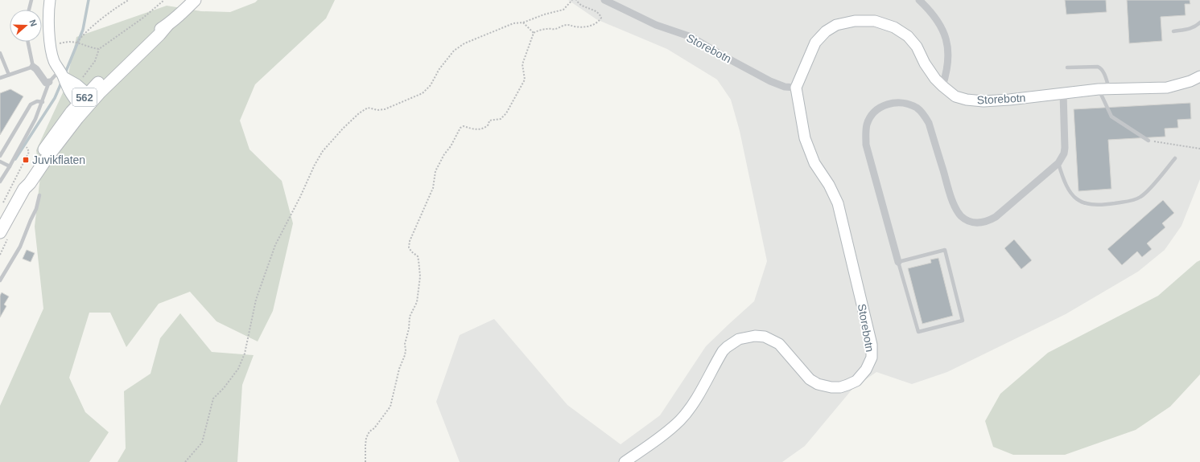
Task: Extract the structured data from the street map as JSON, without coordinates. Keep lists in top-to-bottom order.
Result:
{
  "streets": {
    "main road": ["562"],
    "street": ["Storebotn"]
  },
  "places": {
    "transit": ["Juvikflaten"]
  },
  "north": "right"
}
